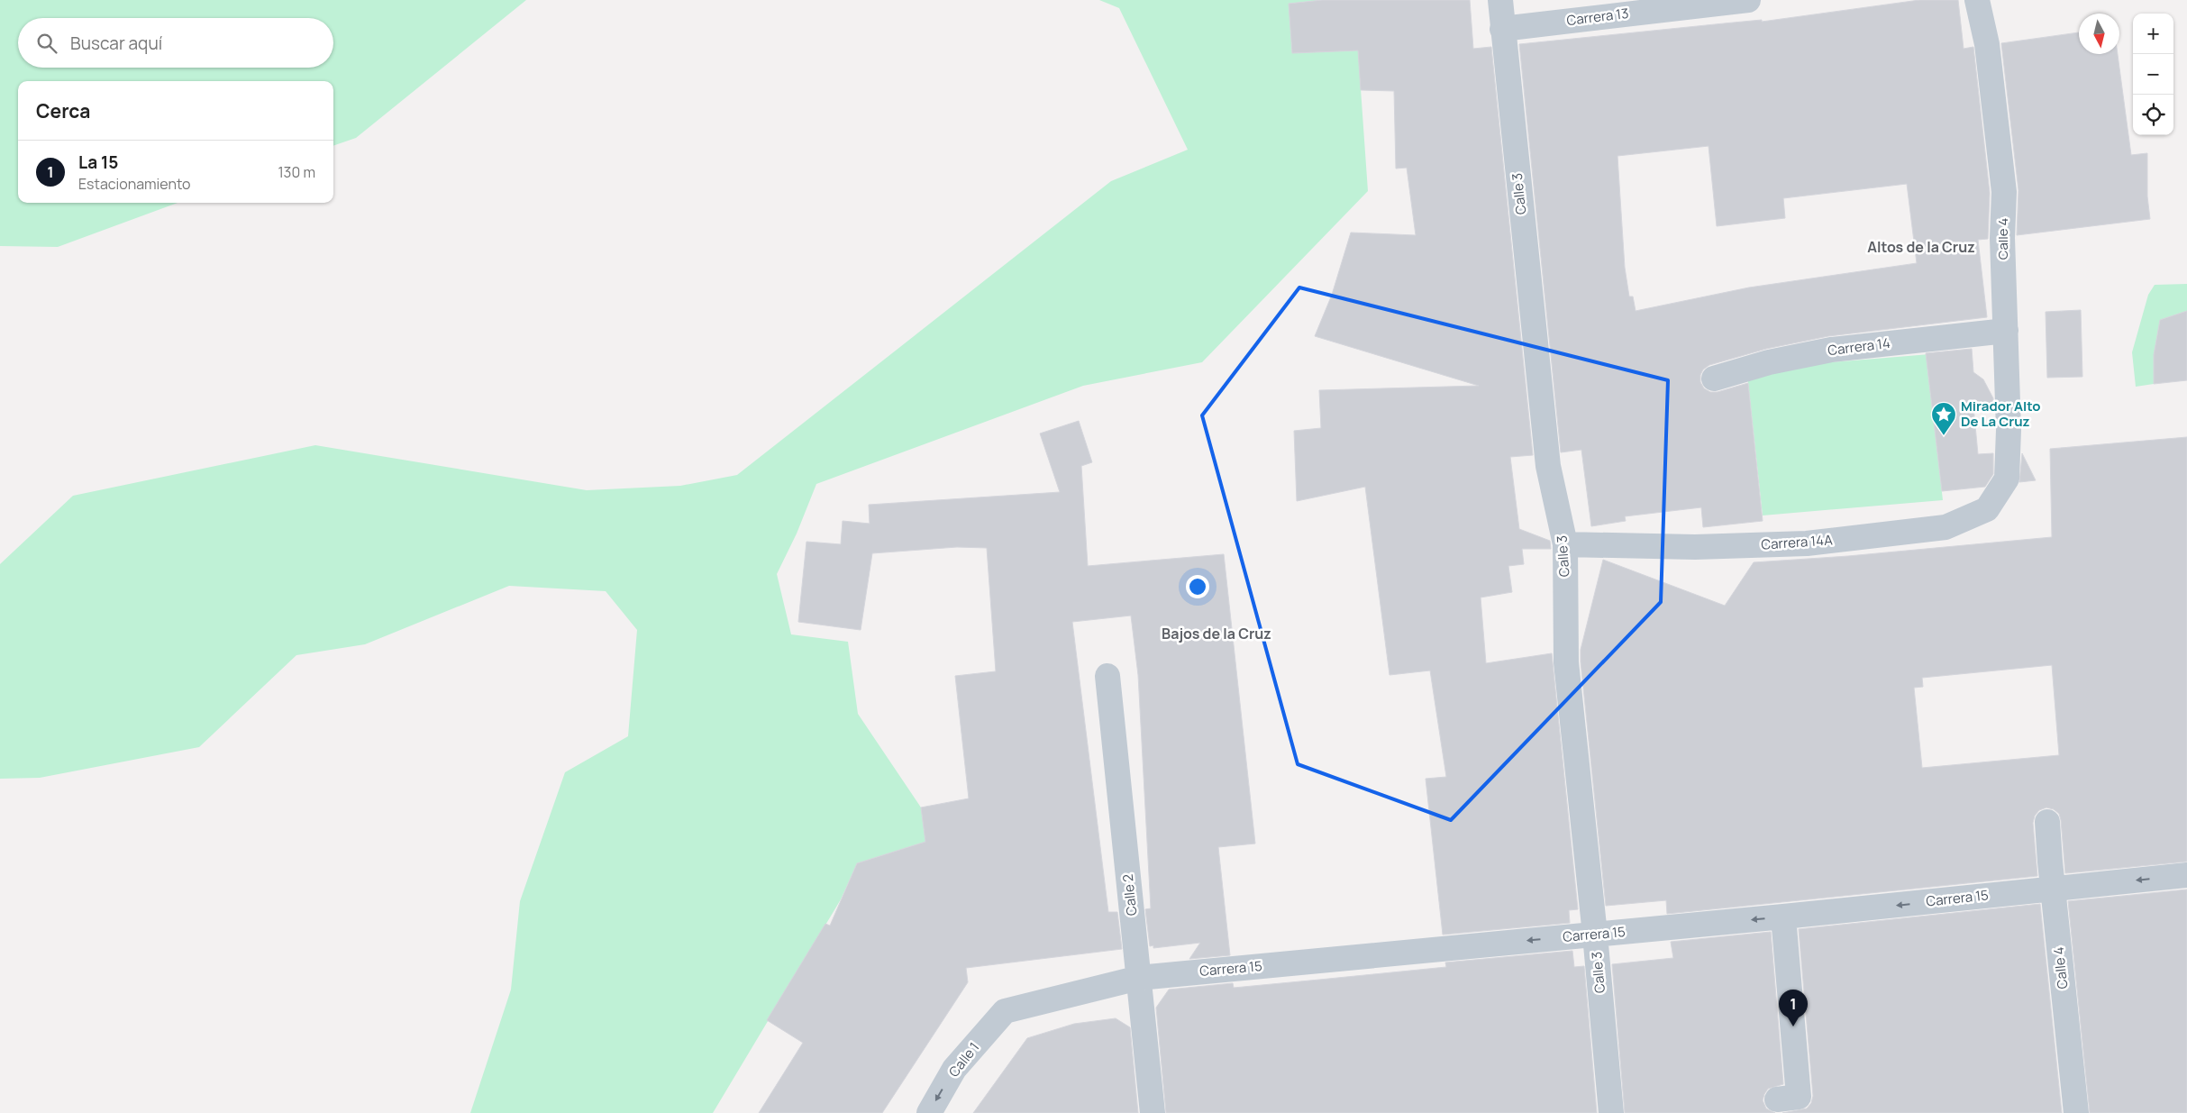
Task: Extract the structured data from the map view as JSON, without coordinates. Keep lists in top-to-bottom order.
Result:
{
  "streets": {
    "street": [
      "Carrera 13",
      "Calle 3",
      "Calle 4",
      "Carrera 14",
      "Carrera 14A",
      "Calle 2",
      "Carrera 15",
      "Calle 1"
    ]
  },
  "crossings": [
    ["Carrera 13", "Calle 3"],
    ["Calle 3", "Carrera 14A"],
    ["Calle 3", "Carrera 15"],
    ["Calle 4", "Carrera 14"],
    ["Calle 4", "Carrera 14A"],
    ["Calle 4", "Carrera 15"],
    ["Calle 2", "Carrera 15"],
    ["Carrera 15", "Calle 1"]
  ],
  "one_way": ["Carrera 15", "Calle 1"],
  "districts": ["Altos de la Cruz", "Bajos de la Cruz"],
  "places": {
    "place": ["Mirador Alto De La Cruz"]
  },
  "north": "bottom",
  "page": {
    "map_buttons": ["+", "−"],
    "search": "Buscar aquí",
    "heading": "Cerca",
    "list": [
      {
        "mark": "1",
        "name": "La 15",
        "note": "Estacionamiento",
        "value": "130 m"
      }
    ],
    "pins": "1"
  }
}
